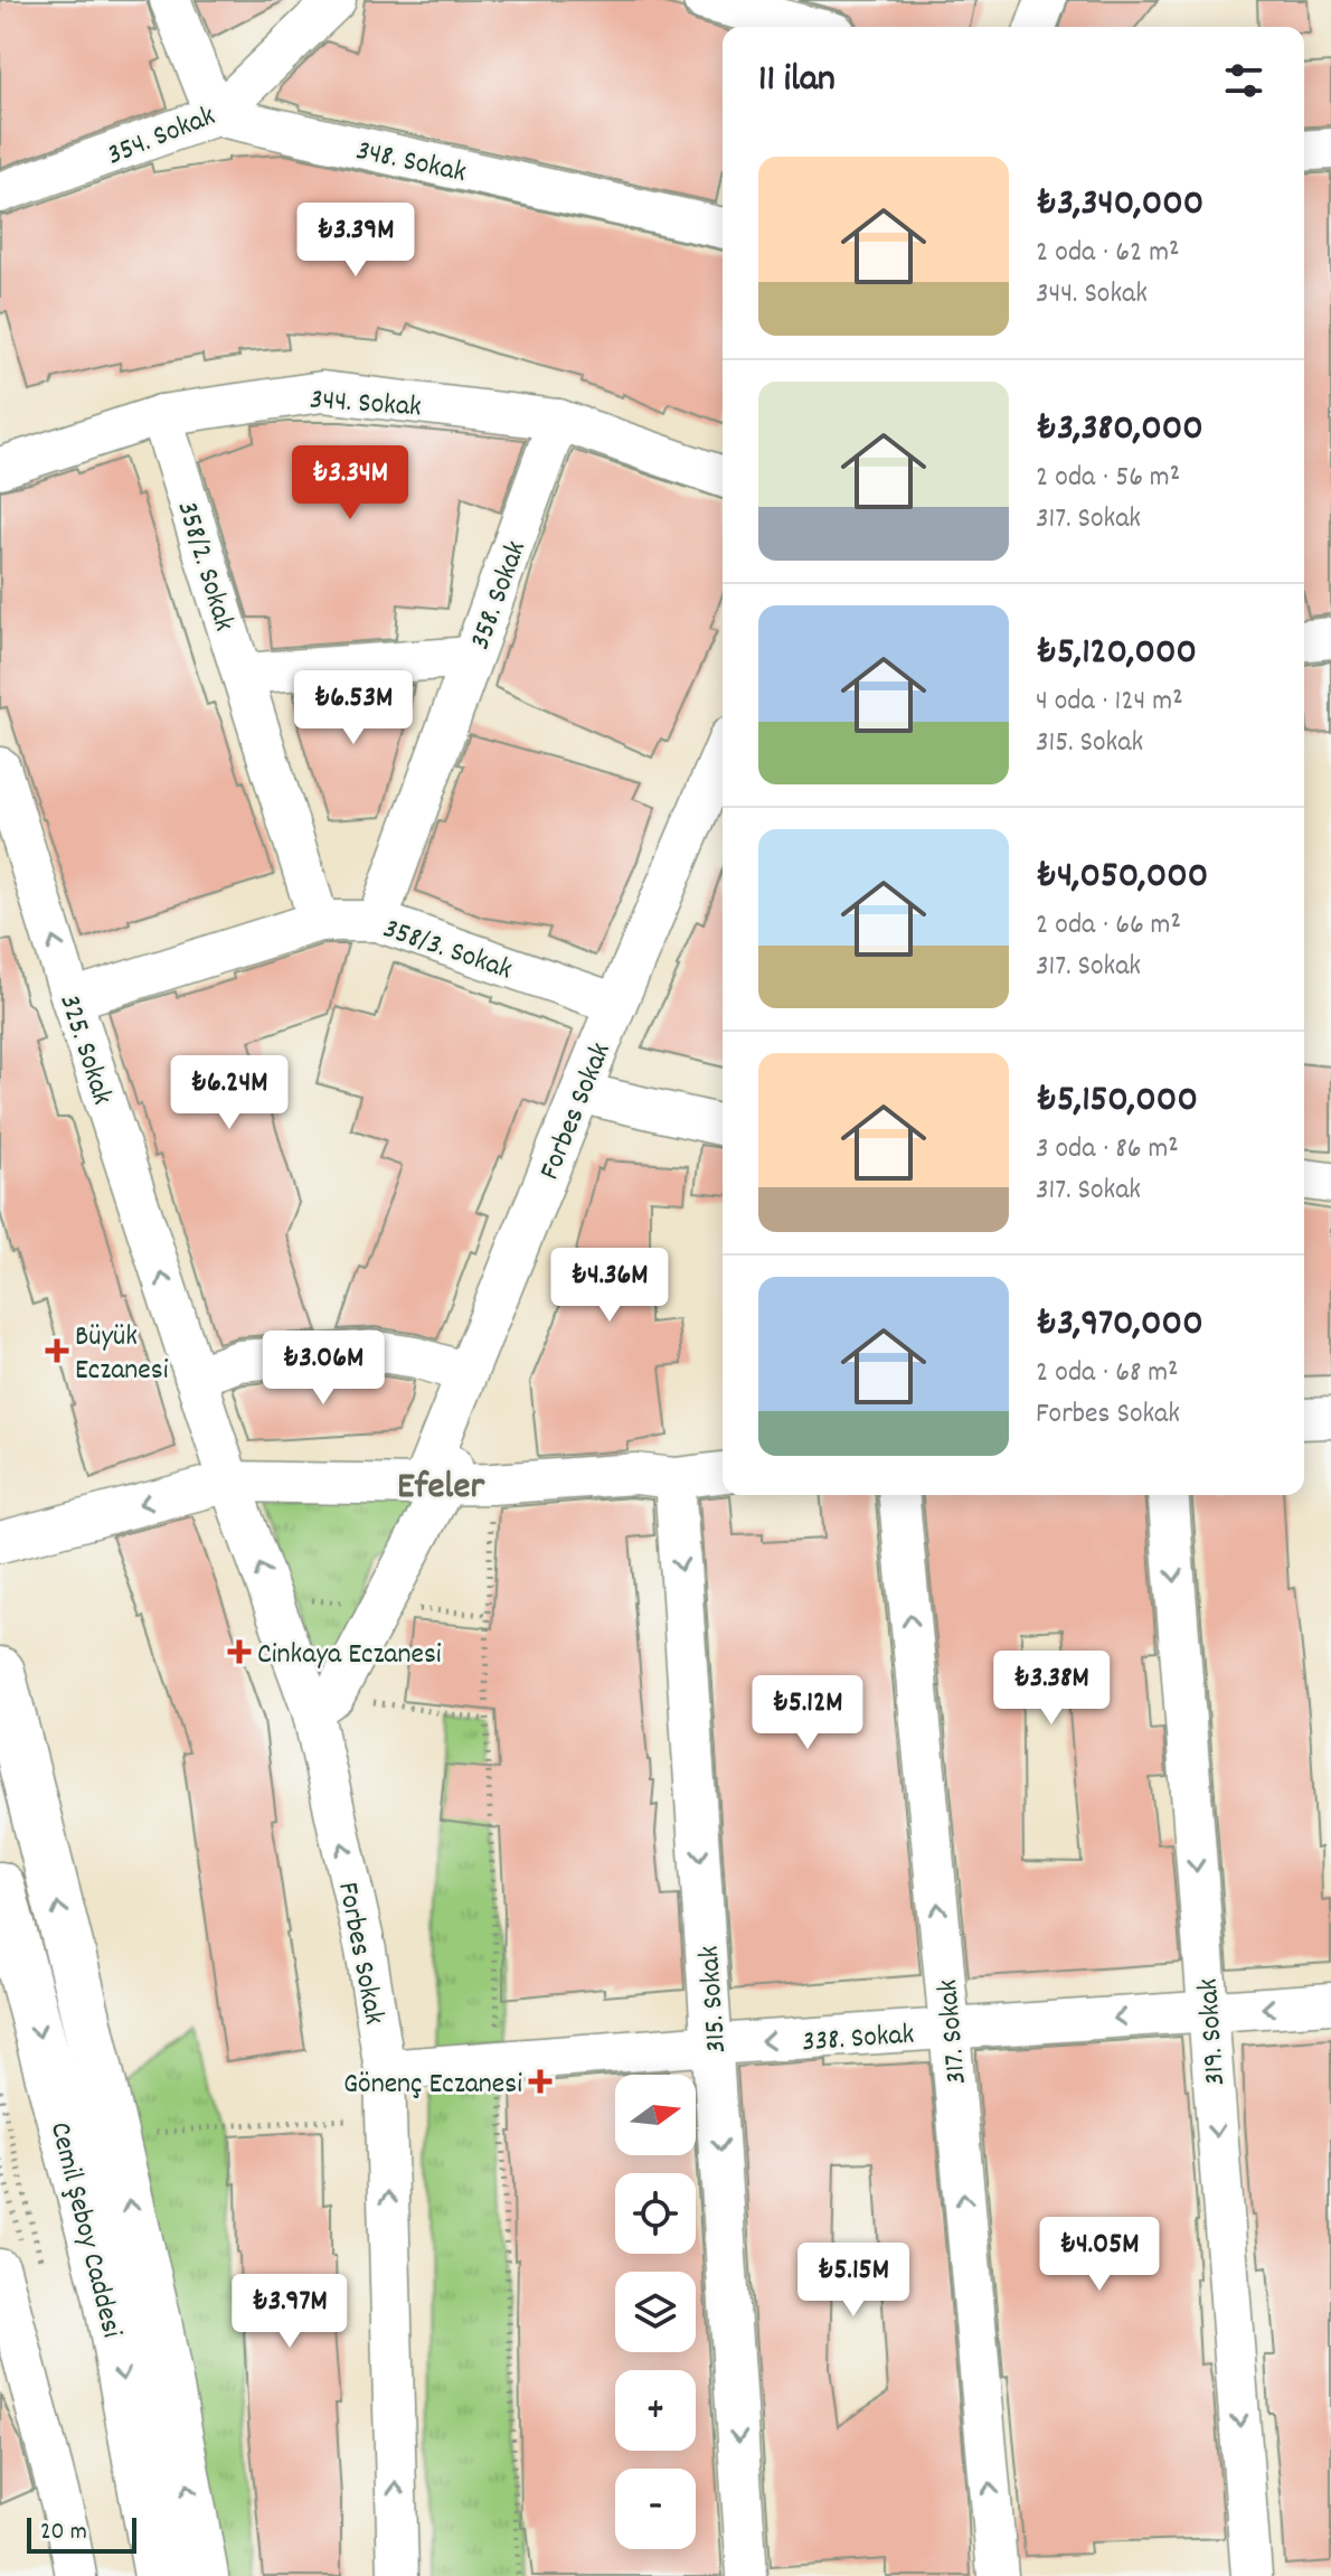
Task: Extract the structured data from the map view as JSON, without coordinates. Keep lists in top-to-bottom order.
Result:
{
  "streets": {
    "main road": ["Cemil Şeboy Caddesi"],
    "street": [
      "354. Sokak",
      "348. Sokak",
      "344. Sokak",
      "358/2. Sokak",
      "358. Sokak",
      "358/3. Sokak",
      "325. Sokak",
      "Forbes Sokak",
      "315. Sokak",
      "317. Sokak",
      "319. Sokak",
      "338. Sokak"
    ]
  },
  "crossings": [
    ["354. Sokak", "348. Sokak"],
    ["344. Sokak", "358/2. Sokak"],
    ["344. Sokak", "358. Sokak"],
    ["358/2. Sokak", "358/3. Sokak"],
    ["358. Sokak", "358/3. Sokak"],
    ["358/3. Sokak", "325. Sokak"],
    ["358/3. Sokak", "Forbes Sokak"],
    ["325. Sokak", "Forbes Sokak"],
    ["Forbes Sokak", "338. Sokak"],
    ["315. Sokak", "338. Sokak"],
    ["317. Sokak", "338. Sokak"],
    ["319. Sokak", "338. Sokak"]
  ],
  "one_way": [
    "325. Sokak",
    "Forbes Sokak",
    "315. Sokak",
    "317. Sokak",
    "319. Sokak",
    "338. Sokak"
  ],
  "districts": ["Efeler"],
  "places": {
    "health": ["Büyük Eczanesi", "Cinkaya Eczanesi", "Gönenç Eczanesi"]
  },
  "scale_bar": "20 m",
  "north": "right",
  "page": {
    "heading": "11 ilan",
    "list": [
      {
        "name": "₺3,340,000",
        "note": "2 oda · 62 m² · 344. Sokak"
      },
      {
        "name": "₺3,380,000",
        "note": "2 oda · 56 m² · 317. Sokak"
      },
      {
        "name": "₺5,120,000",
        "note": "4 oda · 124 m² · 315. Sokak"
      },
      {
        "name": "₺4,050,000",
        "note": "2 oda · 66 m² · 317. Sokak"
      },
      {
        "name": "₺5,150,000",
        "note": "3 oda · 86 m² · 317. Sokak"
      },
      {
        "name": "₺3,970,000",
        "note": "2 oda · 68 m² · Forbes Sokak"
      }
    ],
    "price": [
      "₺3.39M",
      "₺3.34M",
      "₺6.53M",
      "₺6.24M",
      "₺4.36M",
      "₺3.06M",
      "₺3.38M",
      "₺5.12M",
      "₺4.05M",
      "₺5.15M",
      "₺3.97M"
    ],
    "map_buttons": ["+", "−"],
    "scale": "20 m"
  }
}
